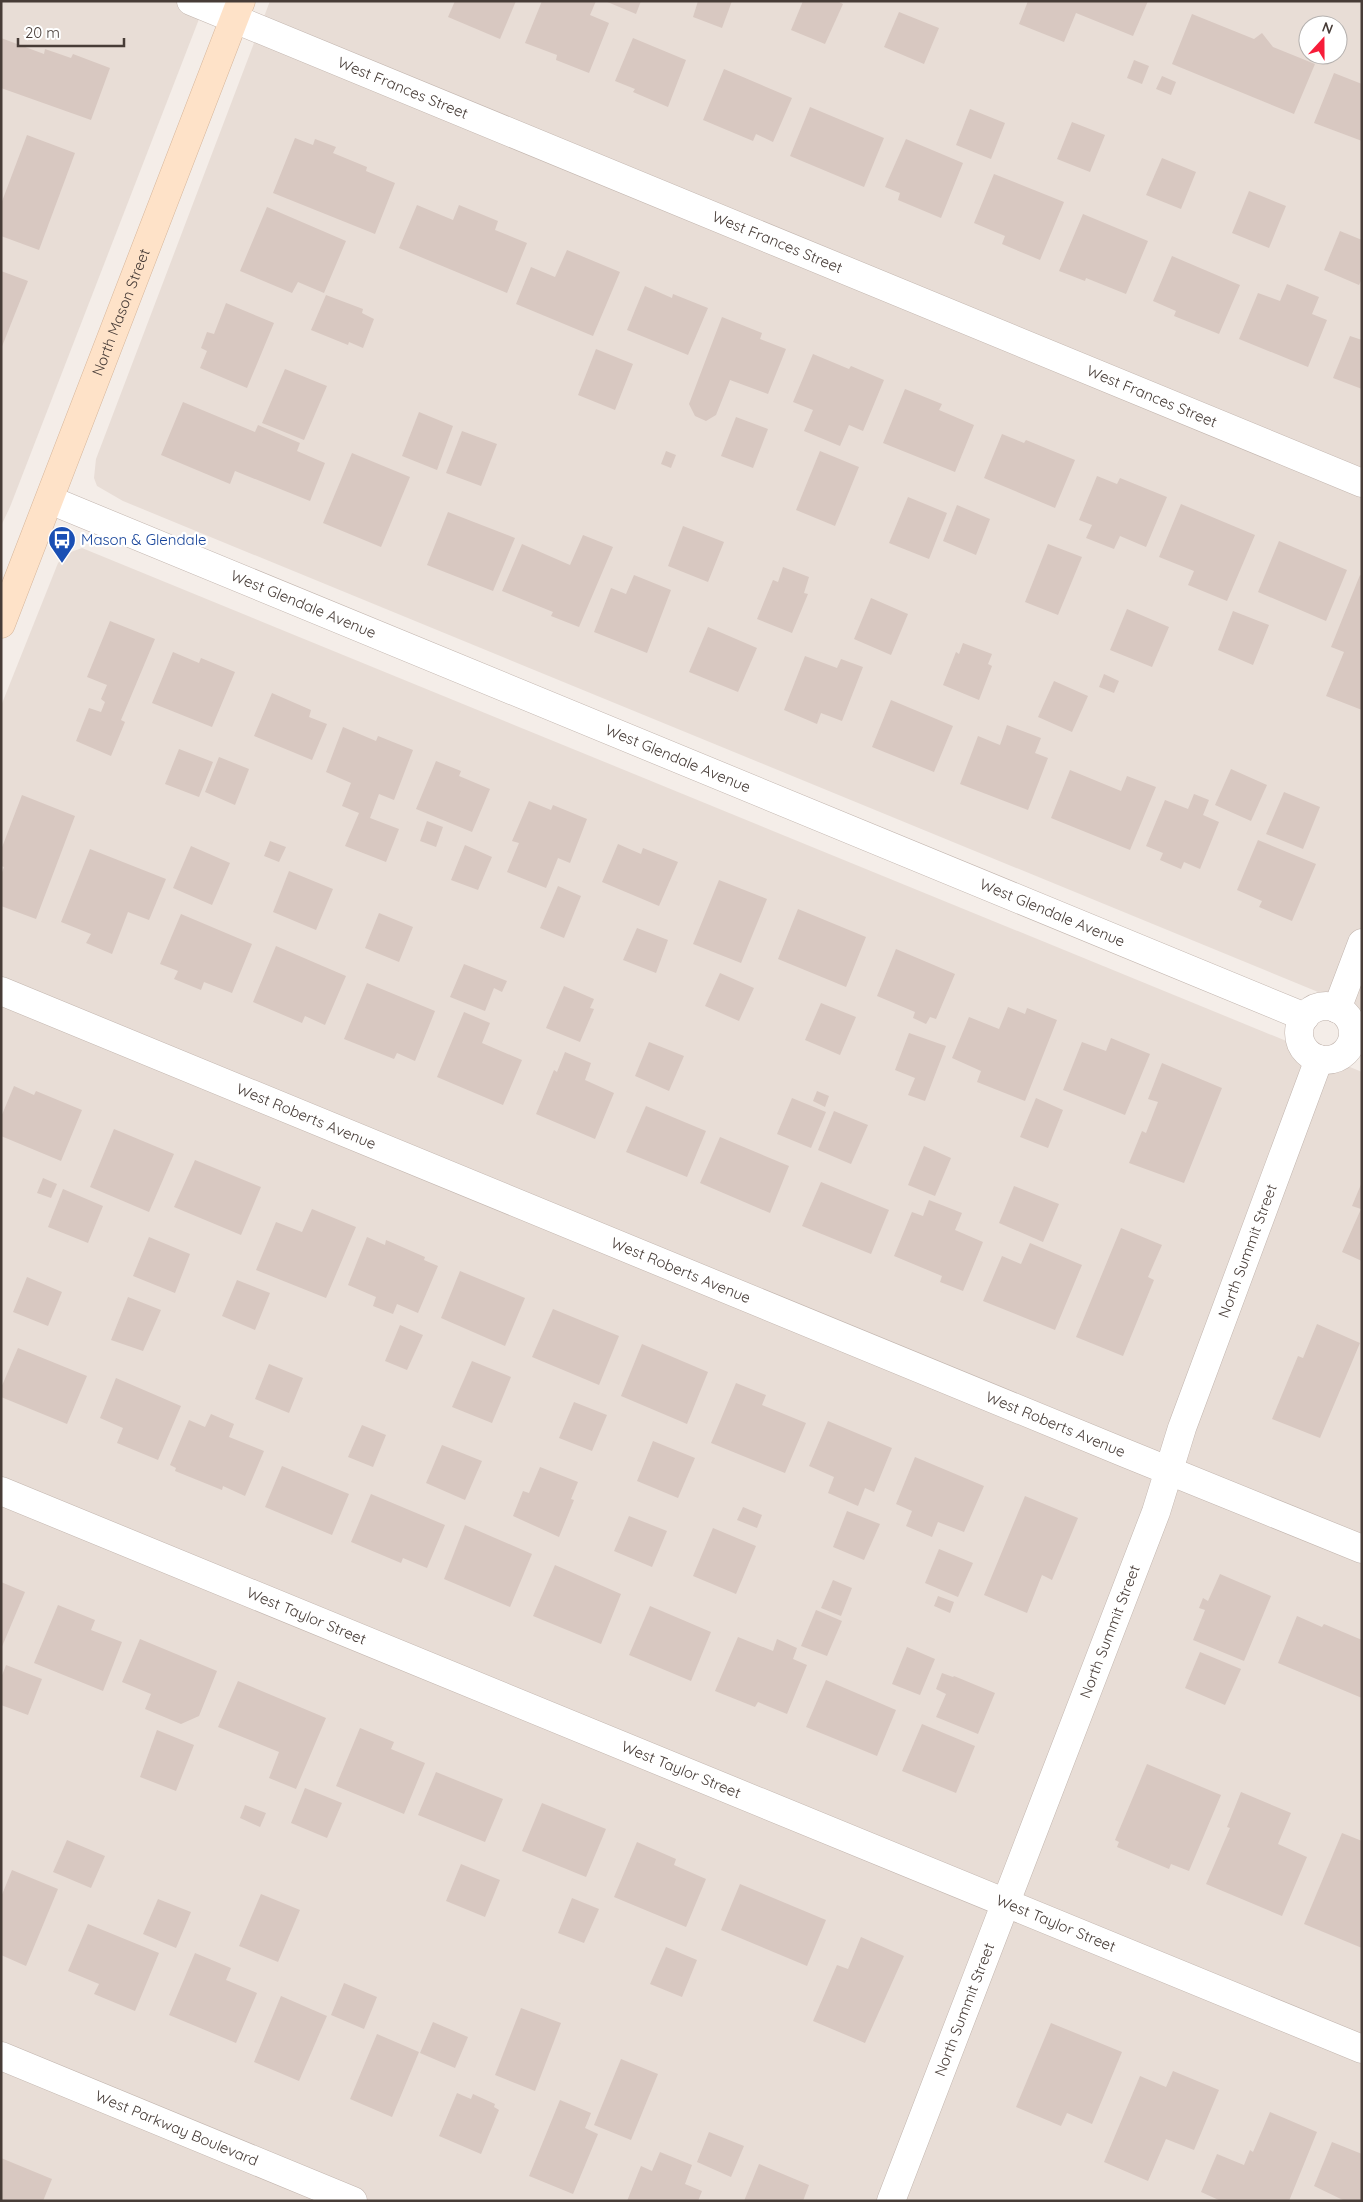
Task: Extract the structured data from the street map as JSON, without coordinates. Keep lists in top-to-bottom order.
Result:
{
  "streets": {
    "main road": ["North Mason Street"],
    "street": [
      "West Frances Street",
      "West Glendale Avenue",
      "West Roberts Avenue",
      "North Summit Street",
      "West Taylor Street",
      "West Parkway Boulevard"
    ]
  },
  "crossings": [
    ["West Frances Street", "North Mason Street"],
    ["North Mason Street", "West Glendale Avenue"],
    ["West Glendale Avenue", "North Summit Street"],
    ["West Roberts Avenue", "North Summit Street"],
    ["North Summit Street", "West Taylor Street"]
  ],
  "places": {
    "bus stop": ["Mason & Glendale"]
  },
  "scale_bar": "20 m",
  "north": "top"
}
